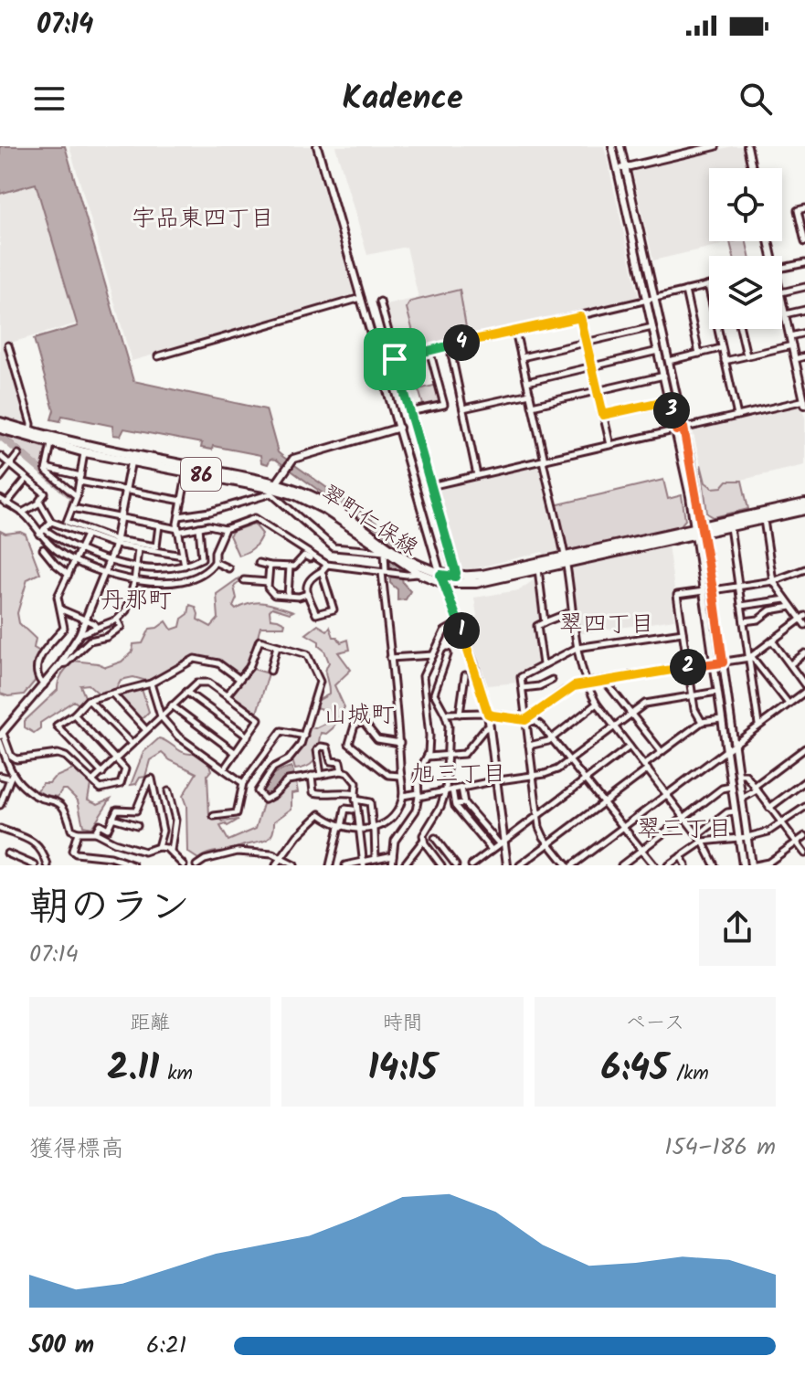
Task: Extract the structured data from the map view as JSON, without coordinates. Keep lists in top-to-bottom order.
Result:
{
  "streets": {
    "main road": ["86", "翠町仁保線"]
  },
  "districts": [
    "宇品東四丁目",
    "丹那町",
    "翠四丁目",
    "山城町",
    "旭三丁目",
    "翠三丁目"
  ],
  "page": {
    "status": "07:14",
    "header": "Kadence",
    "pins": [
      "4",
      "3",
      "1",
      "2"
    ],
    "heading": ["朝のラン", "07:14"],
    "stats": [
      ["距離", "2.11 km"],
      ["時間", "14:15"],
      ["ペース", "6:45 /km"]
    ],
    "chart": ["獲得標高", "154–186 m"],
    "list": [
      {
        "name": "500 m",
        "note": "6:21"
      }
    ]
  }
}
